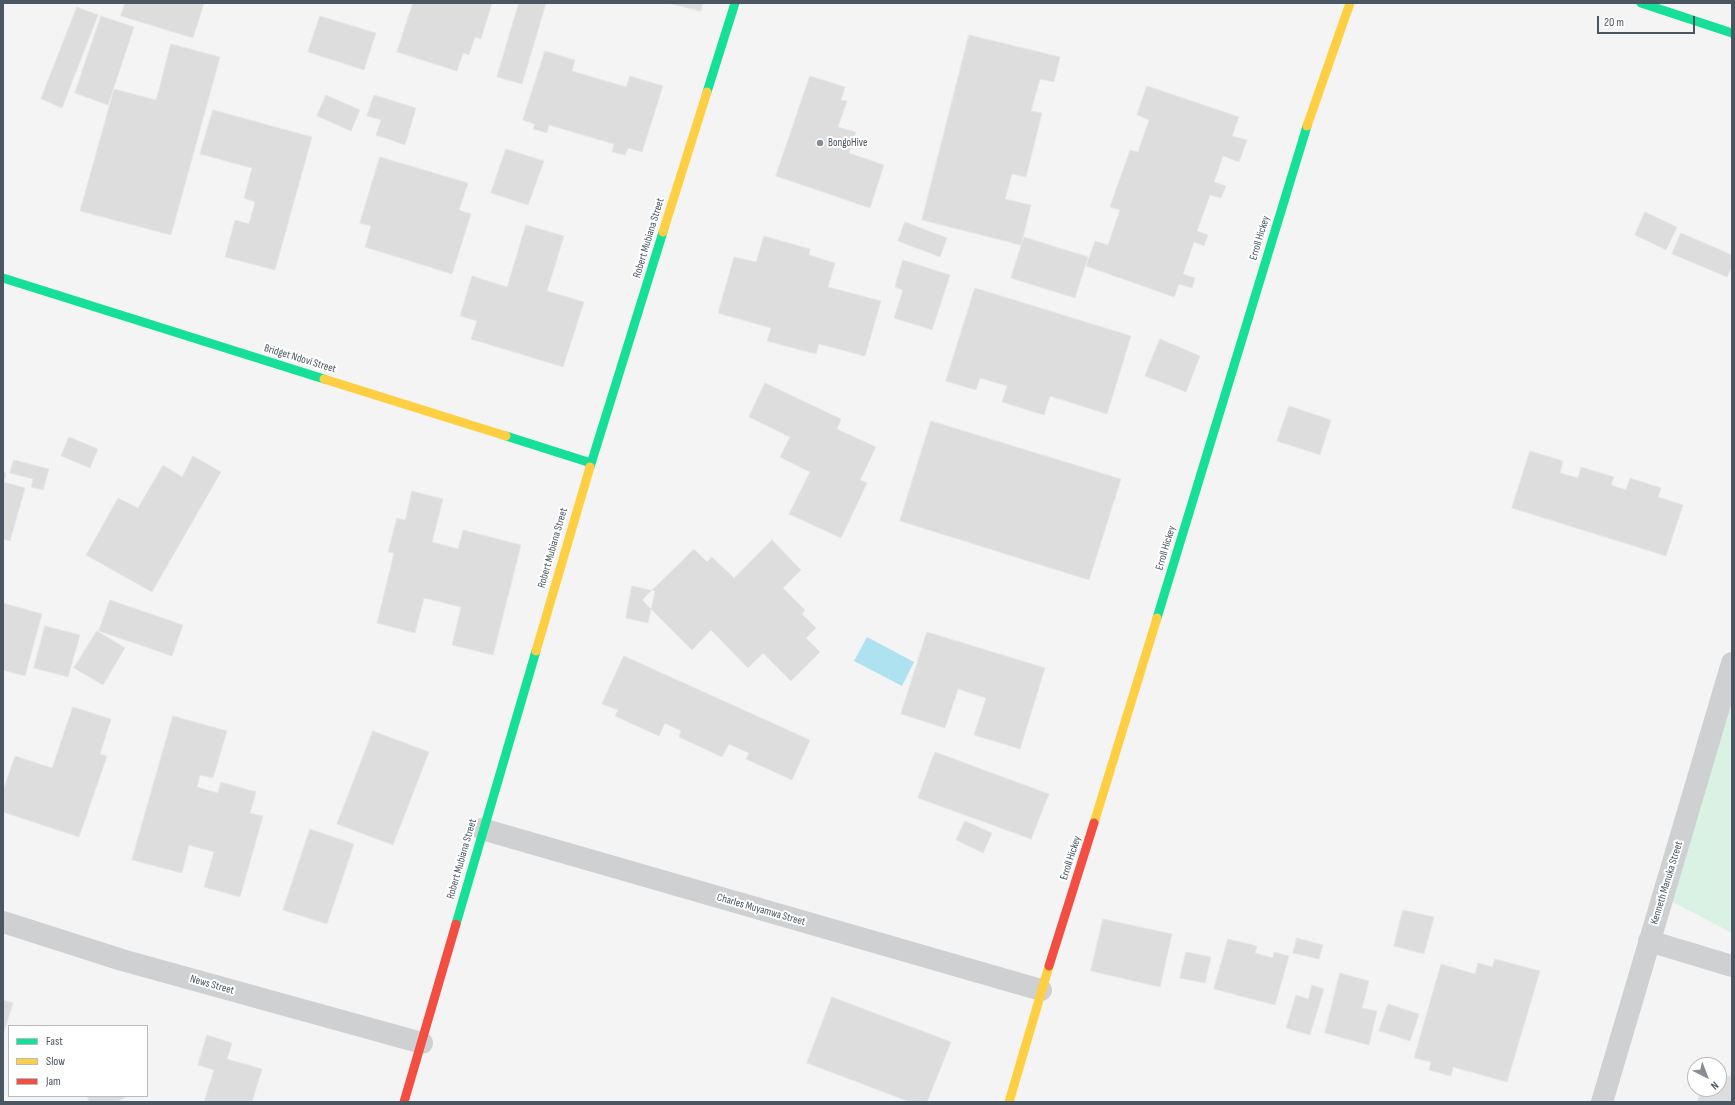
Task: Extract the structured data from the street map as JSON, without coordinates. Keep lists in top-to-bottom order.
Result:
{
  "streets": {
    "street": [
      "Robert Mubiana Street",
      "Erroll Hickey",
      "Bridget Ndovi Street",
      "Kenneth Manuka Street",
      "Charles Muyamwa Street",
      "News Street"
    ]
  },
  "crossings": [
    ["Robert Mubiana Street", "Bridget Ndovi Street"],
    ["Robert Mubiana Street", "Charles Muyamwa Street"],
    ["Robert Mubiana Street", "News Street"],
    ["Erroll Hickey", "Charles Muyamwa Street"]
  ],
  "places": ["BongoHive"],
  "legend": ["Fast", "Slow", "Jam"],
  "scale_bar": "20 m",
  "north": "bottom right"
}
